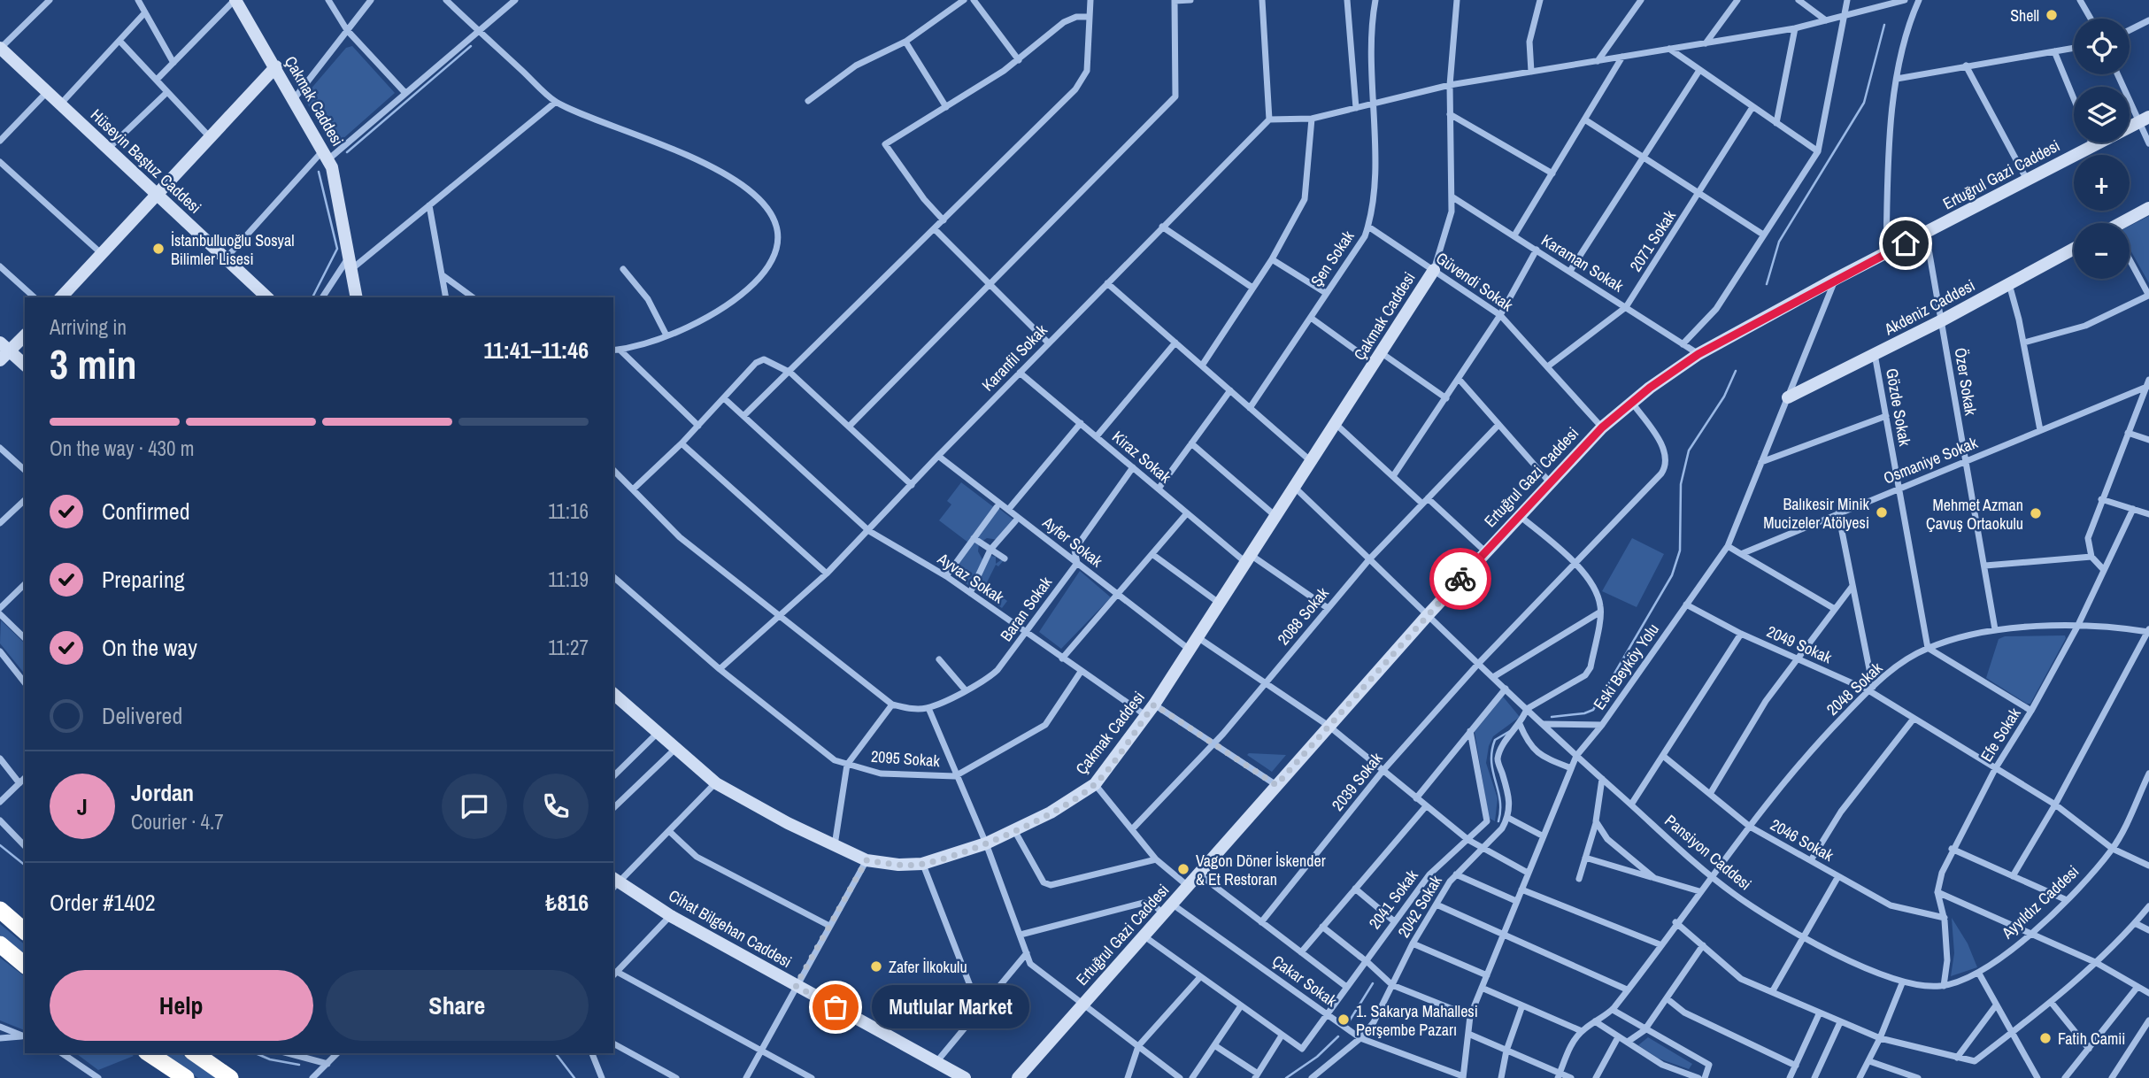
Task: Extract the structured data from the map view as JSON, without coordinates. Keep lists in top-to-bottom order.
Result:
{
  "streets": {
    "main road": [
      "Çakmak Caddesi",
      "Hüseyin Baştuz Caddesi",
      "Ertuğrul Gazi Caddesi",
      "Akdeniz Caddesi",
      "Cihat Bilgehan Caddesi"
    ],
    "street": [
      "2071 Sokak",
      "Şen Sokak",
      "Karaman Sokak",
      "Güvendi Sokak",
      "Karanfil Sokak",
      "Özer Sokak",
      "Gözde Sokak",
      "Kiraz Sokak",
      "Osmaniye Sokak",
      "Ayfer Sokak",
      "Ayvaz Sokak",
      "Baran Sokak",
      "2088 Sokak",
      "2049 Sokak",
      "Eski Beyköy Yolu",
      "2048 Sokak",
      "Efe Sokak",
      "2095 Sokak",
      "2039 Sokak",
      "2046 Sokak",
      "Pansiyon Caddesi",
      "2041 Sokak",
      "Ayyıldız Caddesi",
      "2042 Sokak",
      "Çakar Sokak"
    ]
  },
  "crossings": [
    ["Çakmak Caddesi", "Güvendi Sokak"],
    ["Çakmak Caddesi", "Kiraz Sokak"],
    ["Çakmak Caddesi", "Ayfer Sokak"],
    ["Çakmak Caddesi", "Ayvaz Sokak"],
    ["Çakmak Caddesi", "Pansiyon Caddesi"],
    ["Ertuğrul Gazi Caddesi", "Karaman Sokak"],
    ["Ertuğrul Gazi Caddesi", "Güvendi Sokak"],
    ["Ertuğrul Gazi Caddesi", "Özer Sokak"],
    ["Ertuğrul Gazi Caddesi", "Eski Beyköy Yolu"],
    ["Ertuğrul Gazi Caddesi", "2039 Sokak"],
    ["Ertuğrul Gazi Caddesi", "Pansiyon Caddesi"],
    ["Ertuğrul Gazi Caddesi", "Çakar Sokak"],
    ["2071 Sokak", "Karaman Sokak"],
    ["2071 Sokak", "Güvendi Sokak"],
    ["Şen Sokak", "Güvendi Sokak"],
    ["Akdeniz Caddesi", "Özer Sokak"],
    ["Akdeniz Caddesi", "Gözde Sokak"],
    ["Akdeniz Caddesi", "Eski Beyköy Yolu"],
    ["Karanfil Sokak", "Kiraz Sokak"],
    ["Karanfil Sokak", "Ayfer Sokak"],
    ["Karanfil Sokak", "Ayvaz Sokak"],
    ["Karanfil Sokak", "2095 Sokak"],
    ["Özer Sokak", "Osmaniye Sokak"],
    ["Özer Sokak", "2048 Sokak"],
    ["Gözde Sokak", "Osmaniye Sokak"],
    ["Gözde Sokak", "2048 Sokak"],
    ["Kiraz Sokak", "Baran Sokak"],
    ["Kiraz Sokak", "2088 Sokak"],
    ["Ayfer Sokak", "Baran Sokak"],
    ["Ayvaz Sokak", "Baran Sokak"],
    ["Ayvaz Sokak", "2095 Sokak"],
    ["2088 Sokak", "Pansiyon Caddesi"],
    ["2049 Sokak", "Eski Beyköy Yolu"],
    ["2049 Sokak", "2048 Sokak"],
    ["2049 Sokak", "Efe Sokak"],
    ["2049 Sokak", "Ayyıldız Caddesi"],
    ["Eski Beyköy Yolu", "Pansiyon Caddesi"],
    ["Eski Beyköy Yolu", "Çakar Sokak"],
    ["2048 Sokak", "Efe Sokak"],
    ["2048 Sokak", "2046 Sokak"],
    ["2048 Sokak", "Pansiyon Caddesi"],
    ["2039 Sokak", "Pansiyon Caddesi"],
    ["Pansiyon Caddesi", "Ayyıldız Caddesi"],
    ["2041 Sokak", "Çakar Sokak"],
    ["2042 Sokak", "Çakar Sokak"]
  ],
  "places": [
    "Shell",
    "İstanbulluoğlu Sosyal Bilimler Lisesi",
    "Balıkesir Minik Mucizeler Atölyesi",
    "Mehmet Azman Çavuş Ortaokulu",
    "Vagon Döner İskender & Et Restoran",
    "Zafer İlkokulu",
    "Mutlular Market",
    "1. Sakarya Mahallesi Perşembe Pazarı",
    "Fatih Camii"
  ],
  "page": {
    "map_buttons": ["+", "−"],
    "heading": ["3 min", "Arriving in", "11:41–11:46"],
    "panel": [
      "Jordan",
      "Courier · 4.7",
      "Order #1402",
      "₺816"
    ],
    "bar": "On the way · 430 m",
    "list": [
      ["Confirmed", "11:16"],
      ["Preparing", "11:19"],
      ["On the way", "11:27"],
      "Delivered"
    ],
    "round": "J",
    "buttons": ["Help", "Share"],
    "bubble": "Mutlular Market"
  }
}
